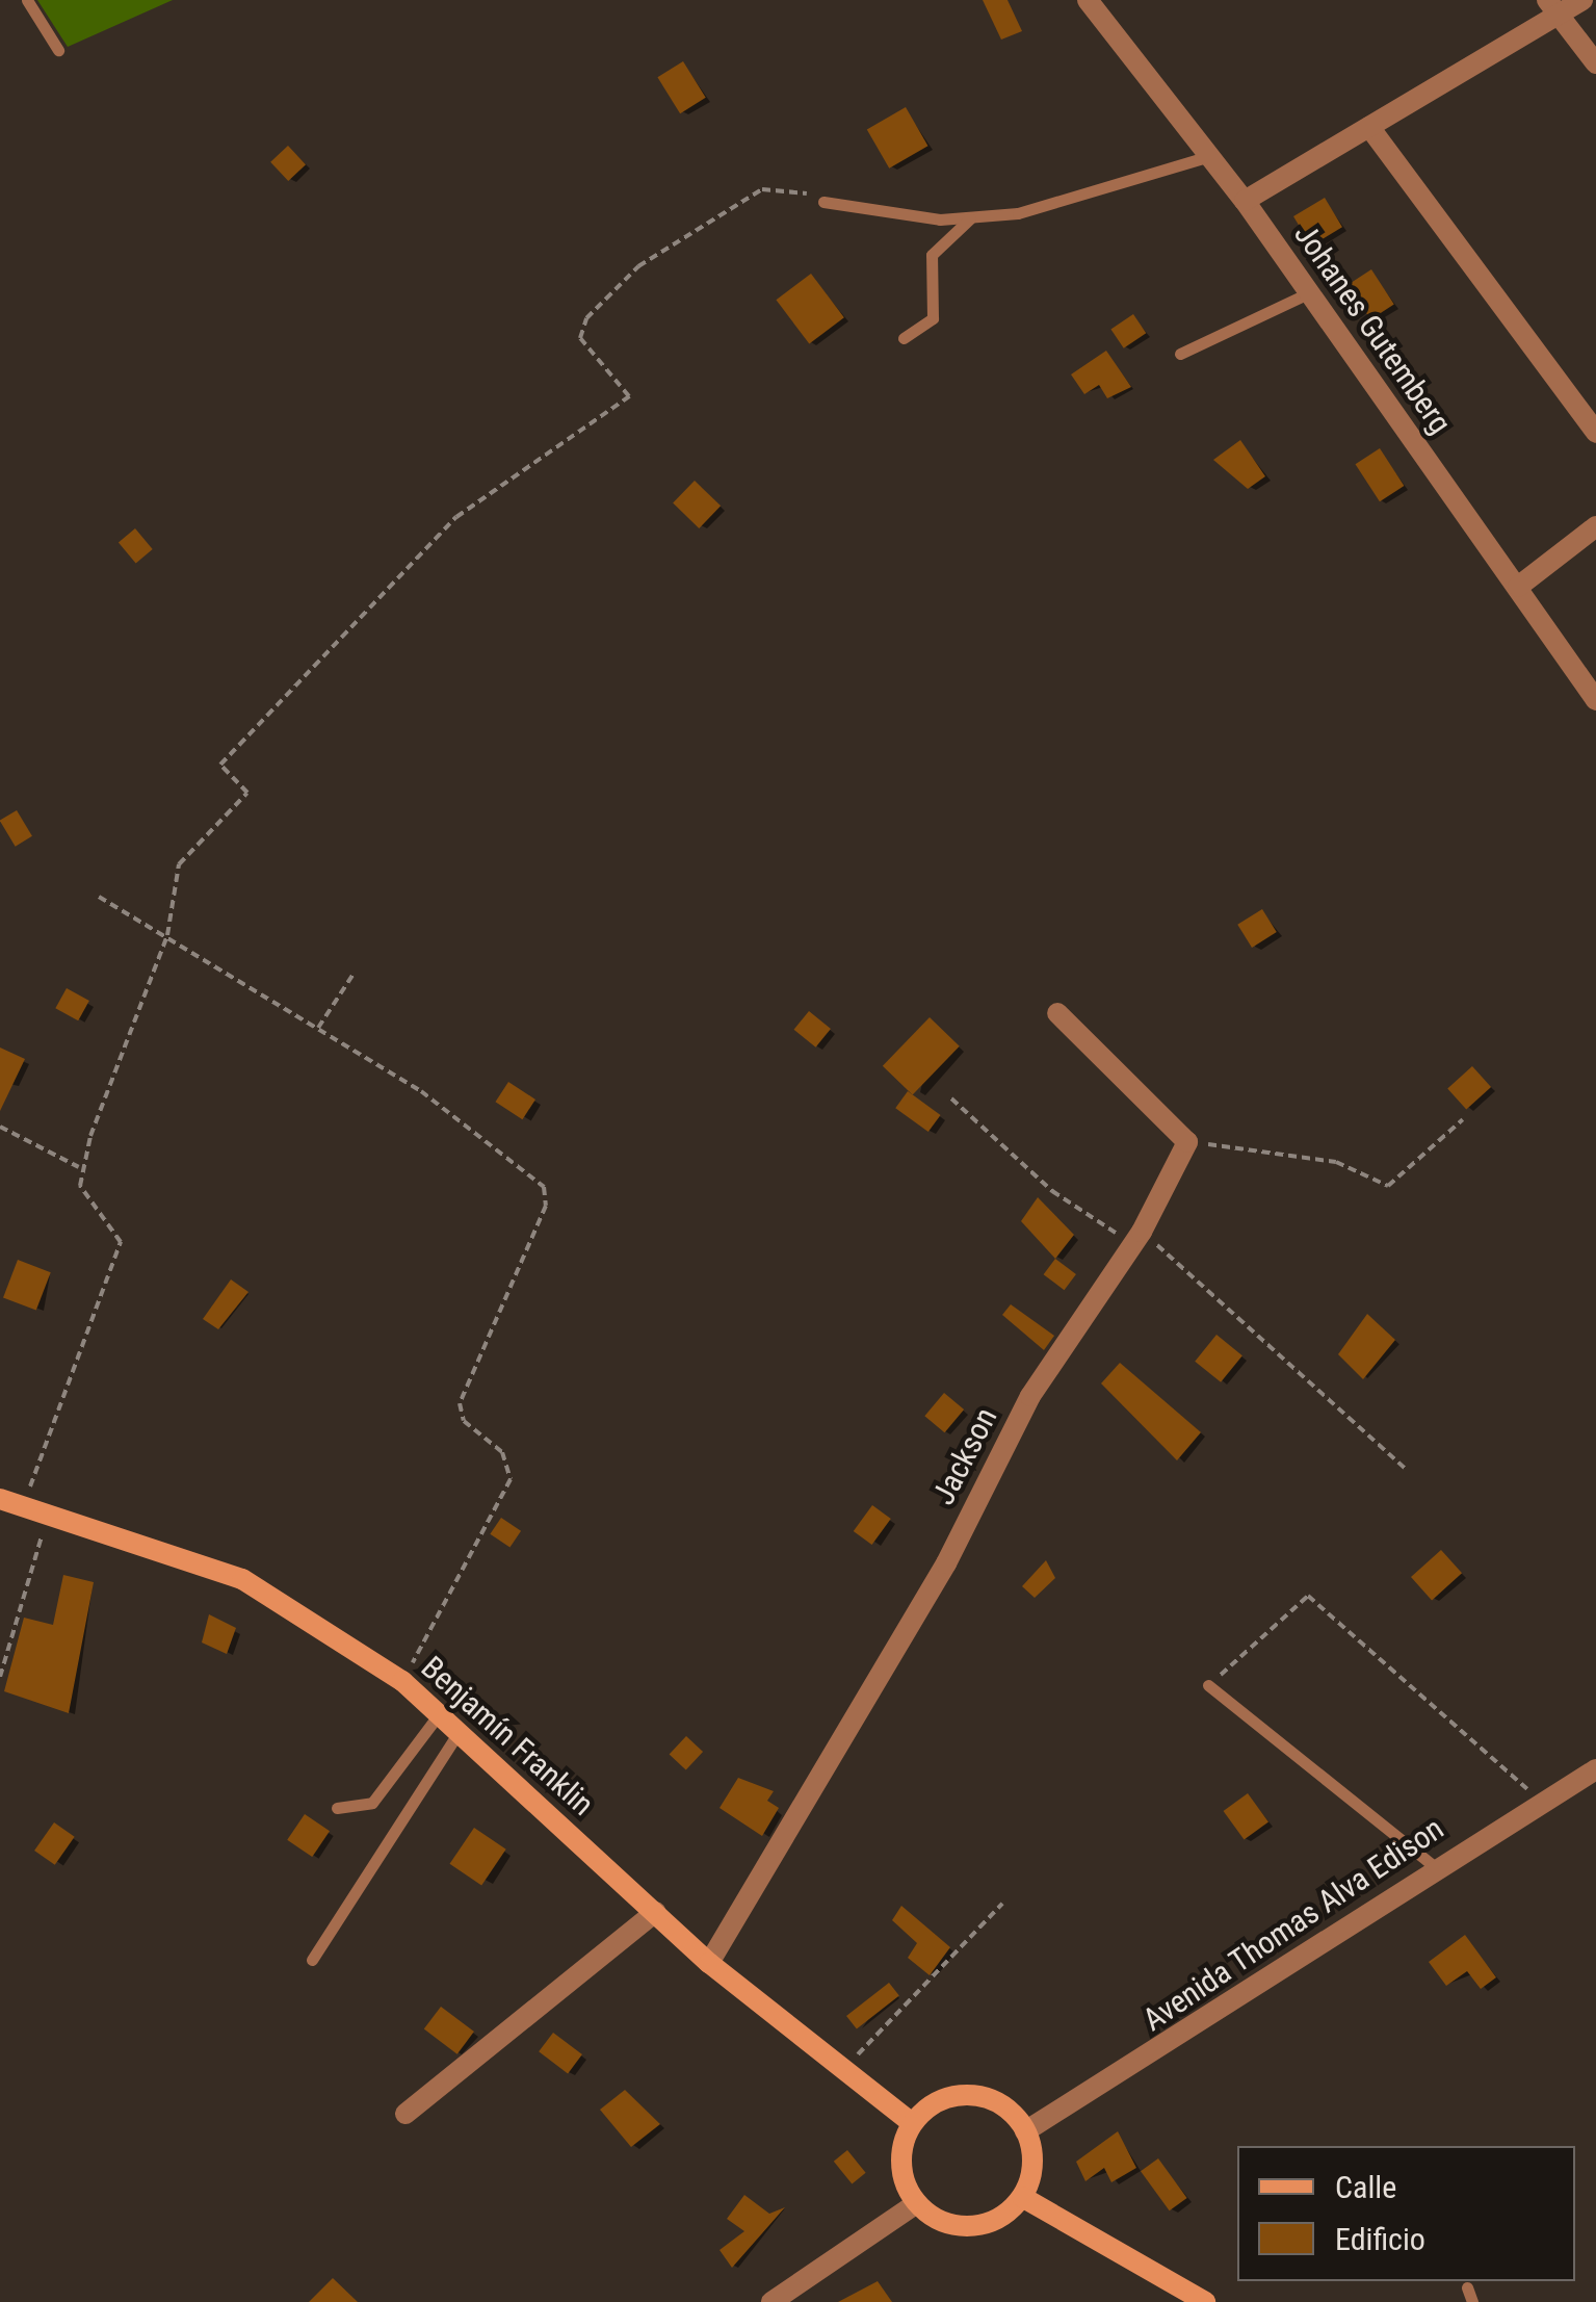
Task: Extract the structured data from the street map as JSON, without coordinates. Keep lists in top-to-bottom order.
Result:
{
  "streets": {
    "street": [
      "Johanes Gutemberg",
      "Jackson",
      "Benjamín Franklin",
      "Avenida Thomas Alva Edison"
    ]
  },
  "crossings": [
    ["Jackson", "Benjamín Franklin"],
    ["Benjamín Franklin", "Avenida Thomas Alva Edison"]
  ],
  "legend": ["Calle", "Edificio"]
}
